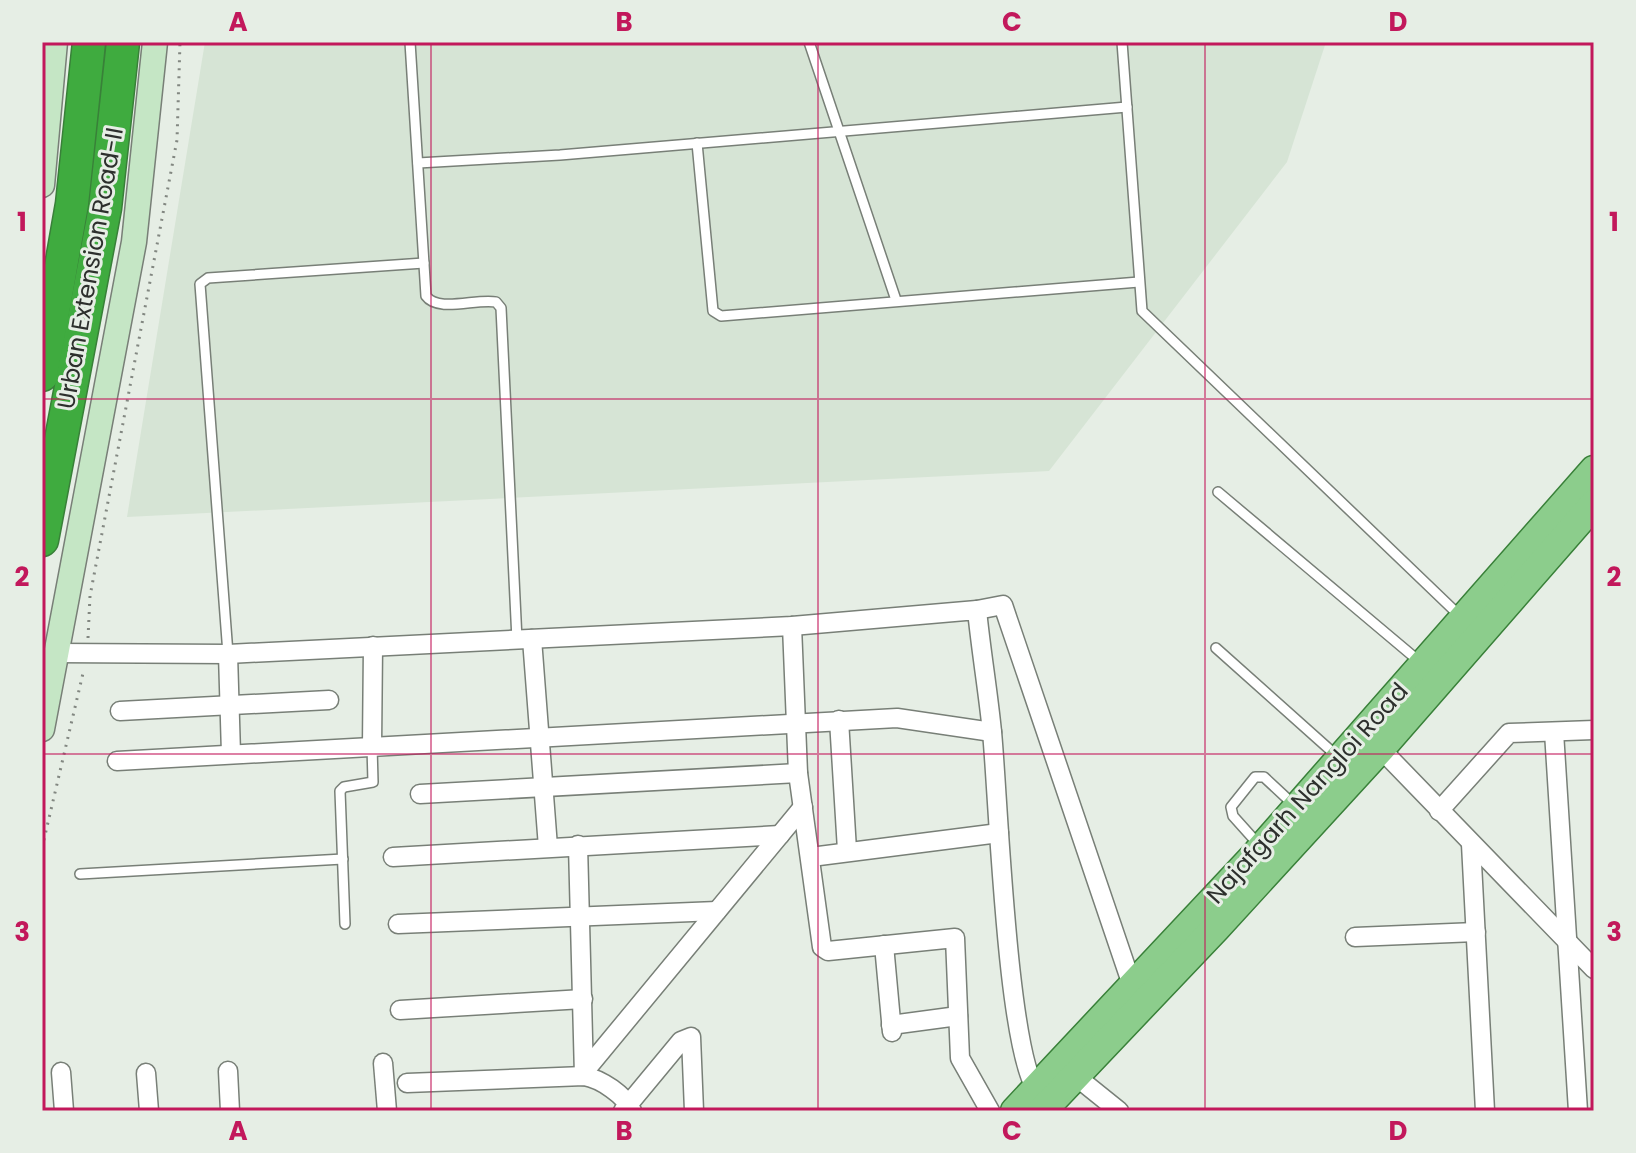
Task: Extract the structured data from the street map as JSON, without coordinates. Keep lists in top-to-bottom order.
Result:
{
  "streets": {
    "highway": ["Urban Extension Road-II"],
    "main road": ["Najafgarh Nangloi Road"]
  },
  "grid": {
    "columns": [
      "A",
      "B",
      "C",
      "D"
    ],
    "rows": ["1", "2", "3"]
  }
}
